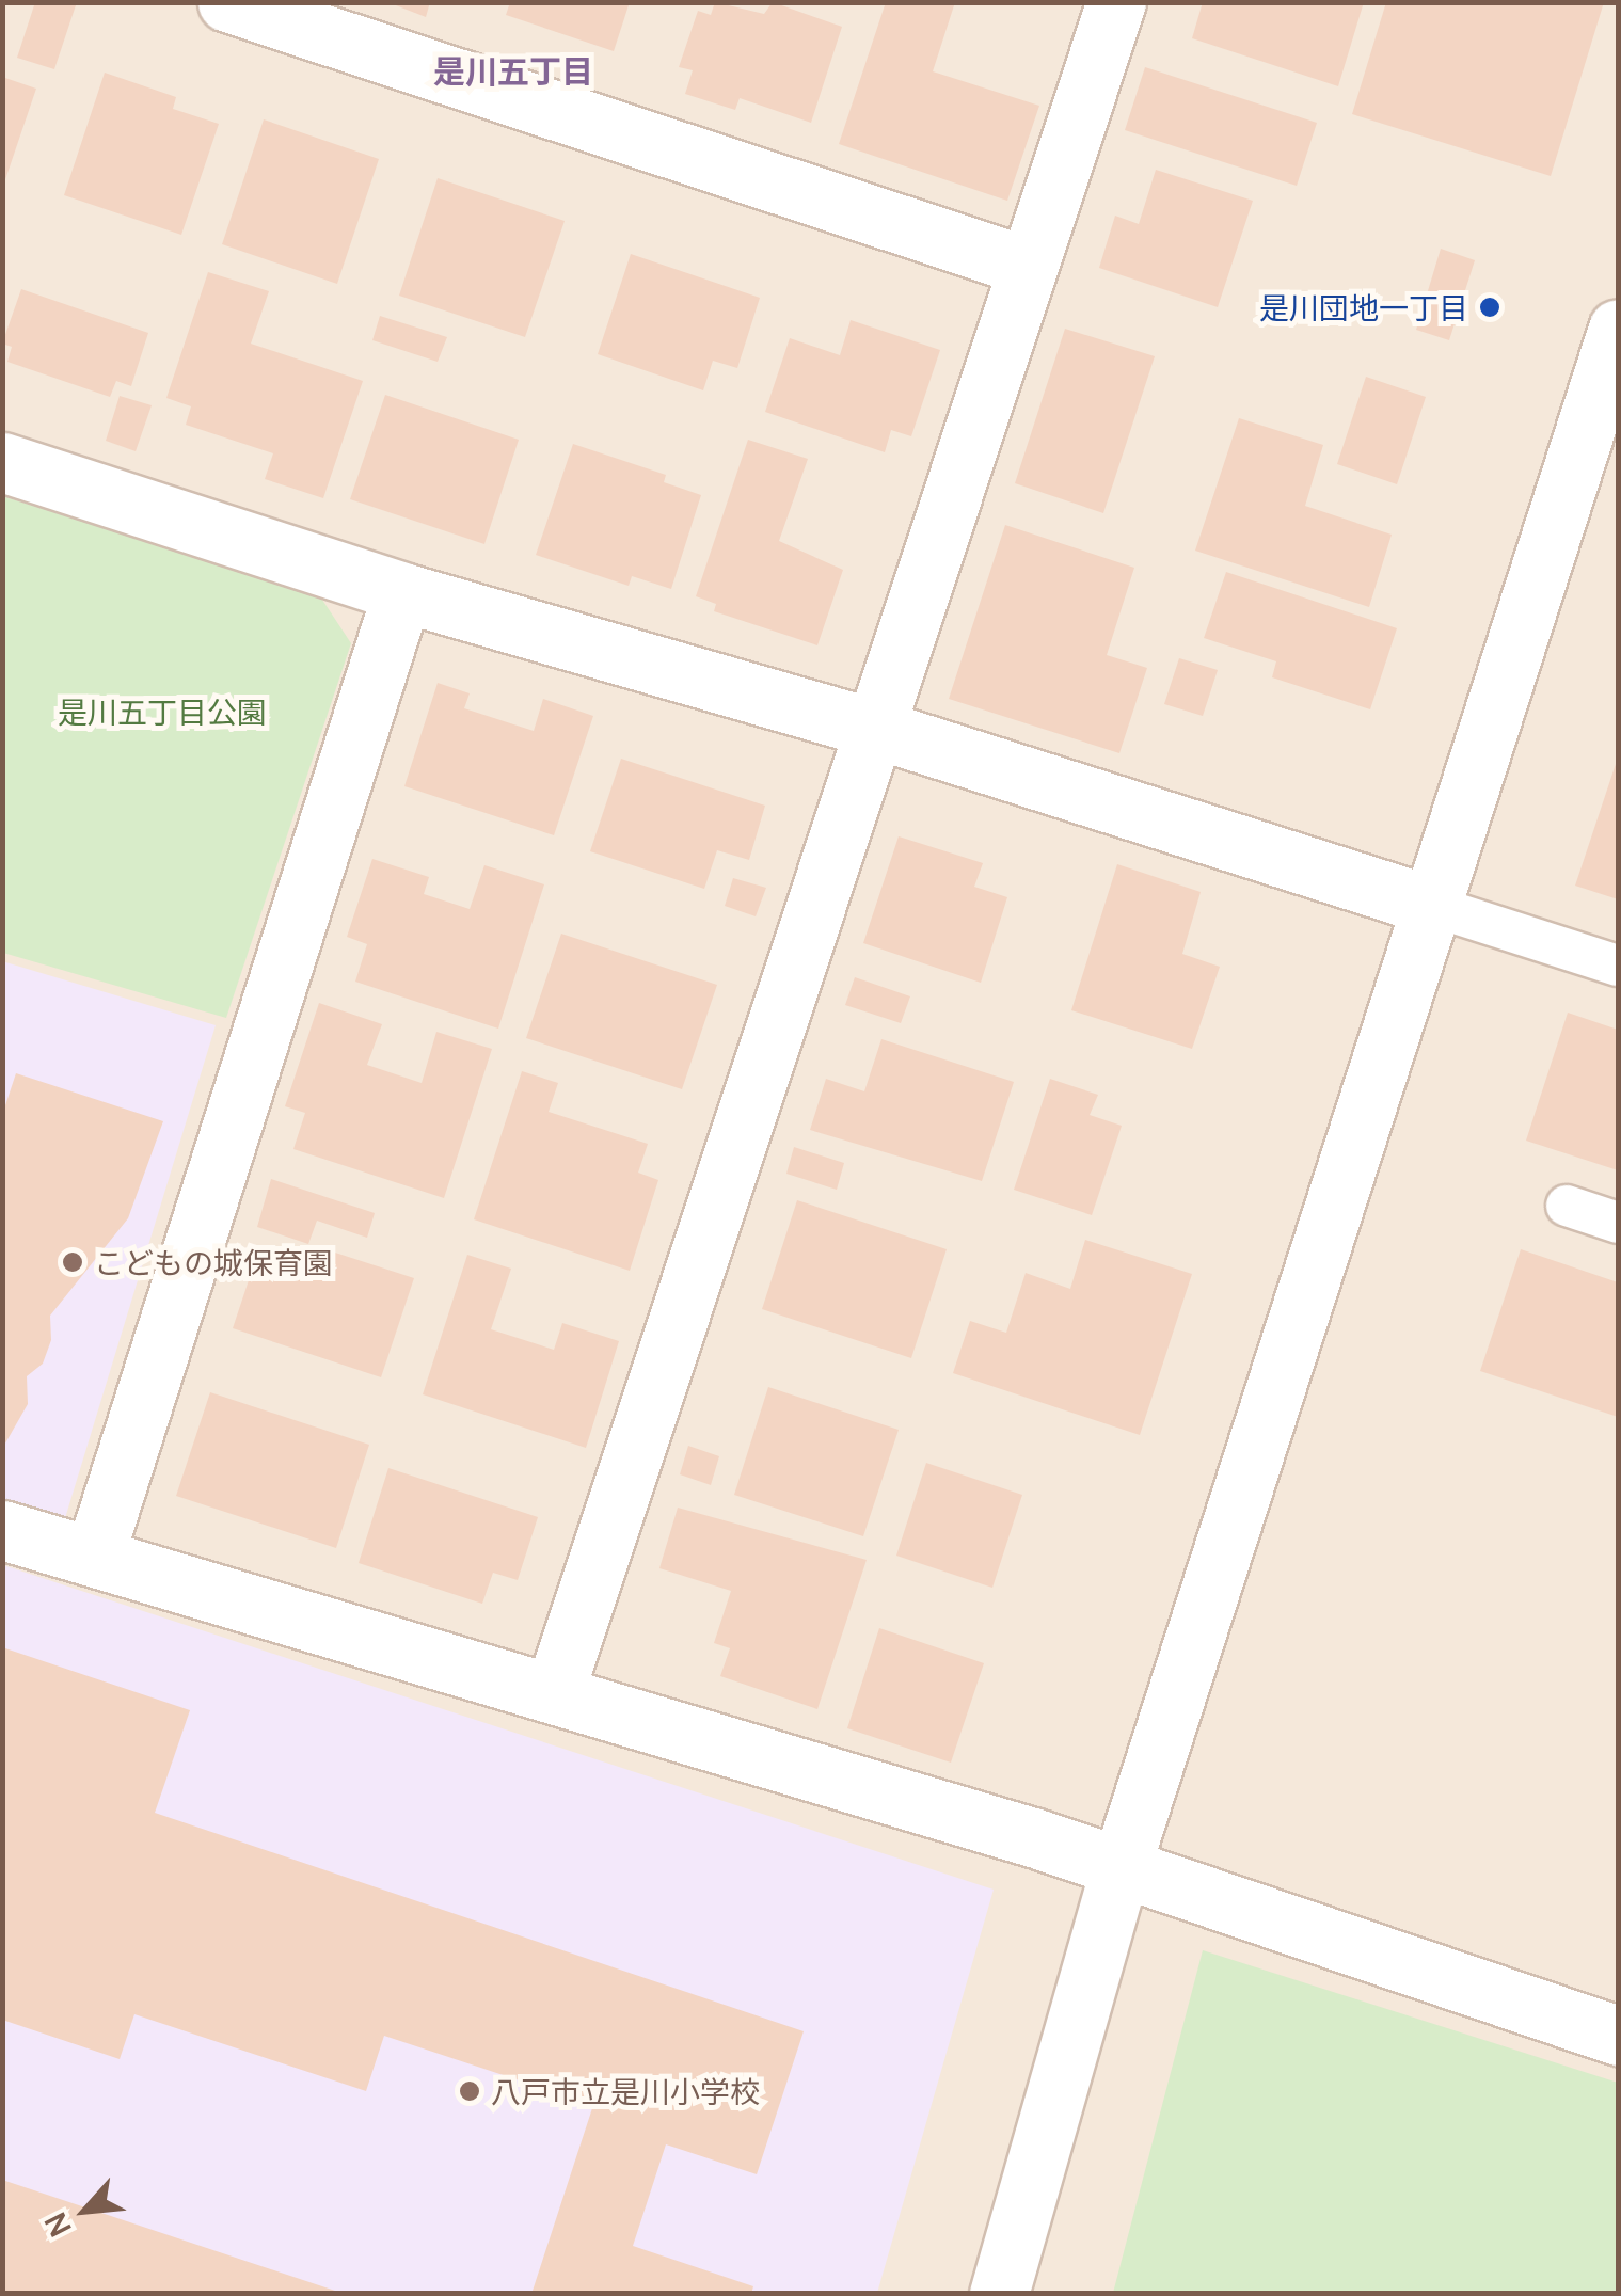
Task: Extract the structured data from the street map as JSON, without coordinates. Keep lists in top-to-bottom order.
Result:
{
  "districts": ["是川五丁目"],
  "parks": ["是川五丁目公園"],
  "places": ["是川団地一丁目", "こどもの城保育園", "八戸市立是川小学校"],
  "north": "bottom left"
}
